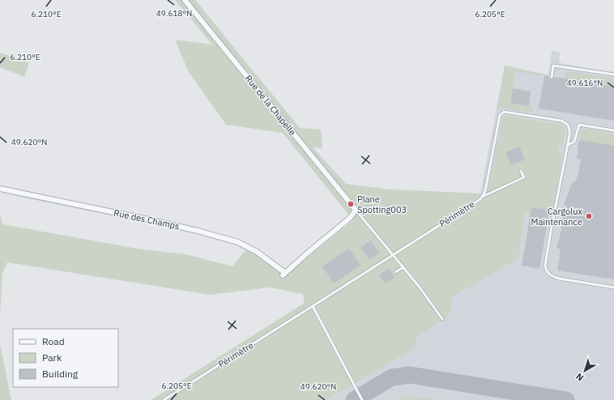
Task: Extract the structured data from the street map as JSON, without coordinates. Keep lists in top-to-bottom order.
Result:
{
  "streets": {
    "street": ["Rue de la Chapelle", "Rue des Champs"],
    "lane": ["Périmètre"]
  },
  "crossings": [
    ["Rue de la Chapelle", "Rue des Champs"]
  ],
  "places": ["Plane Spotting003", "Cargolux Maintenance"],
  "legend": ["Road", "Park", "Building"],
  "north": "bottom left",
  "coordinates": [
    "49.618°N",
    "6.210°E",
    "6.205°E",
    "49.616°N",
    "49.620°N"
  ]
}
